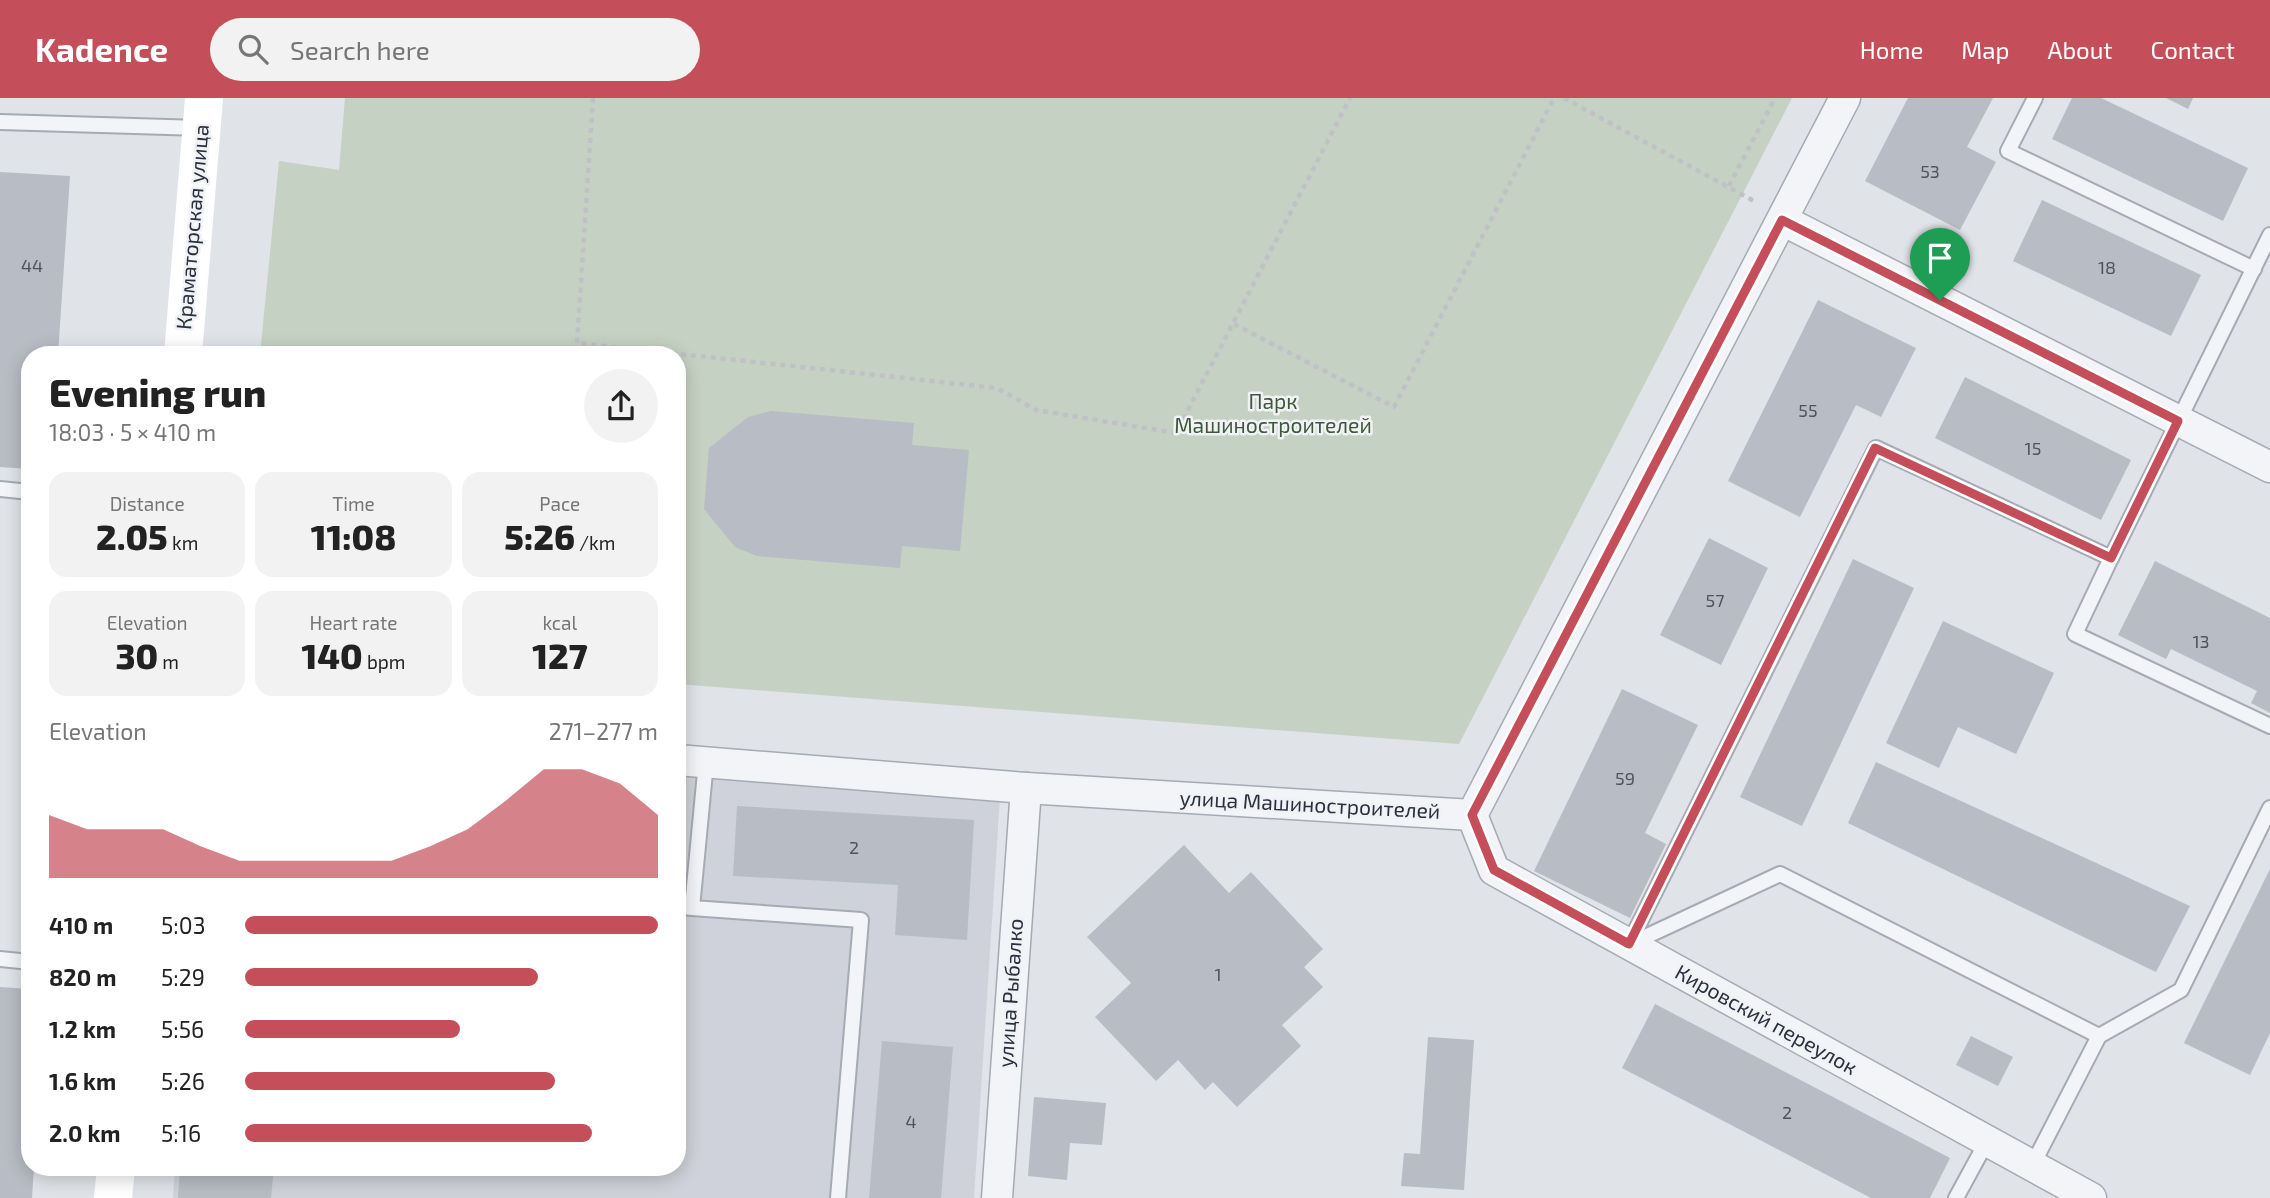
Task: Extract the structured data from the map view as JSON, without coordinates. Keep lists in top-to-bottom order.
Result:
{
  "streets": {
    "main road": ["Краматорская улица"],
    "street": ["улица Машиностроителей", "улица Рыбалко", "Кировский переулок"]
  },
  "crossings": [
    ["улица Машиностроителей", "улица Рыбалко"],
    ["улица Машиностроителей", "Кировский переулок"]
  ],
  "parks": ["Парк Машиностроителей"],
  "house_numbers": [
    "53",
    "44",
    "18",
    "55",
    "15",
    "57",
    "13",
    "59",
    "2",
    "1",
    "2",
    "4"
  ],
  "page": {
    "header": "Kadence",
    "search": "Search here",
    "nav": [
      "Home",
      "Map",
      "About",
      "Contact"
    ],
    "heading": ["Evening run", "18:03 · 5 × 410 m"],
    "stats": [
      ["Distance", "2.05 km"],
      ["Time", "11:08"],
      ["Pace", "5:26 /km"],
      ["Elevation", "30 m"],
      ["Heart rate", "140 bpm"],
      ["kcal", "127"]
    ],
    "chart": ["Elevation", "271–277 m"],
    "list": [
      {
        "name": "410 m",
        "note": "5:03"
      },
      {
        "name": "820 m",
        "note": "5:29"
      },
      {
        "name": "1.2 km",
        "note": "5:56"
      },
      {
        "name": "1.6 km",
        "note": "5:26"
      },
      {
        "name": "2.0 km",
        "note": "5:16"
      }
    ]
  }
}
